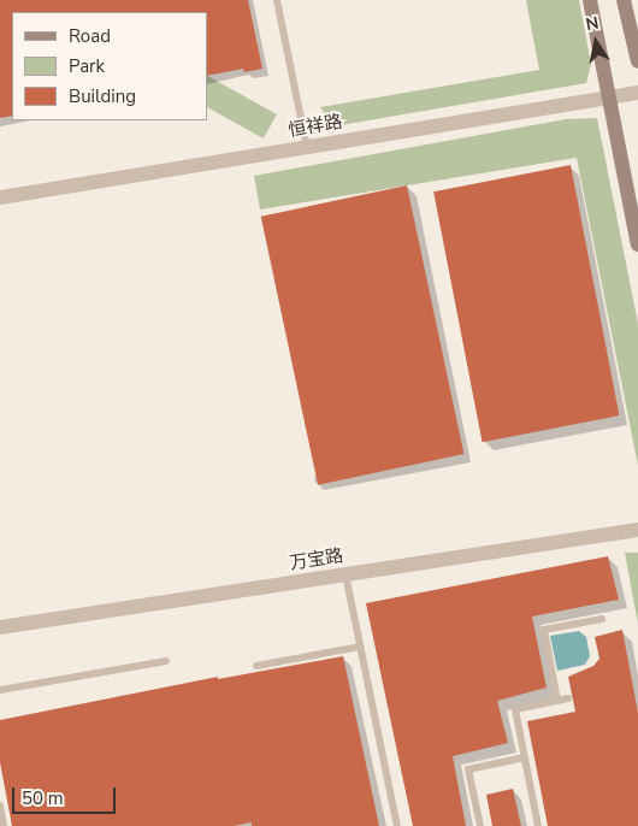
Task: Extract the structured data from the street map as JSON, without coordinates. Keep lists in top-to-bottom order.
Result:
{
  "streets": {
    "street": ["恒祥路", "万宝路"]
  },
  "legend": ["Road", "Park", "Building"],
  "scale_bar": "50 m",
  "north": "top"
}
